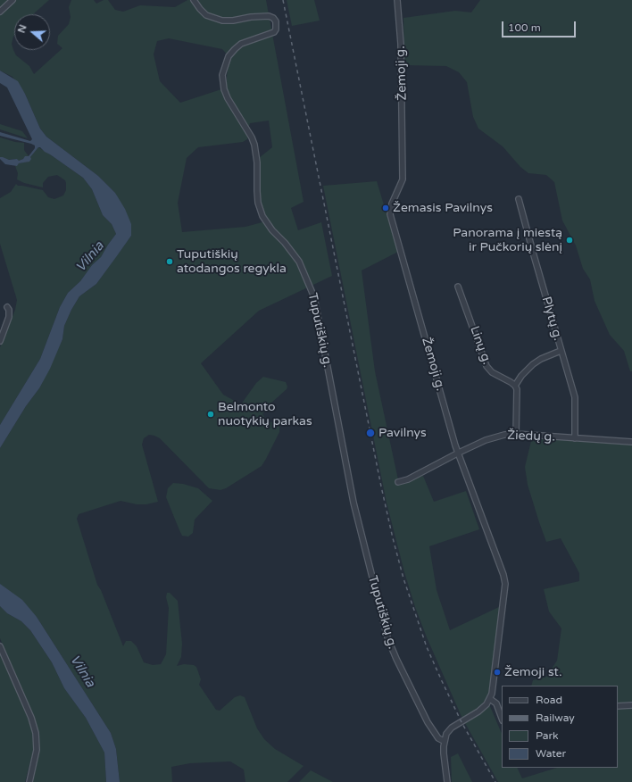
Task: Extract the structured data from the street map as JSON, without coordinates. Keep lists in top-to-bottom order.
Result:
{
  "streets": {
    "street": [
      "Žemoji g.",
      "Plytų g.",
      "Tuputiškių g.",
      "Linų g.",
      "Žiedų g."
    ]
  },
  "crossings": [
    ["Žemoji g.", "Žiedų g."],
    ["Plytų g.", "Žiedų g."]
  ],
  "water": ["Vilnia"],
  "places": [
    "Žemasis Pavilnys",
    "Panorama į miestą ir Pučkorių slėnį",
    "Tuputiškių atodangos regykla",
    "Belmonto nuotykių parkas",
    "Pavilnys",
    "Žemoji st."
  ],
  "legend": [
    "Road",
    "Railway",
    "Park",
    "Water"
  ],
  "scale_bar": "100 m",
  "north": "left"
}
